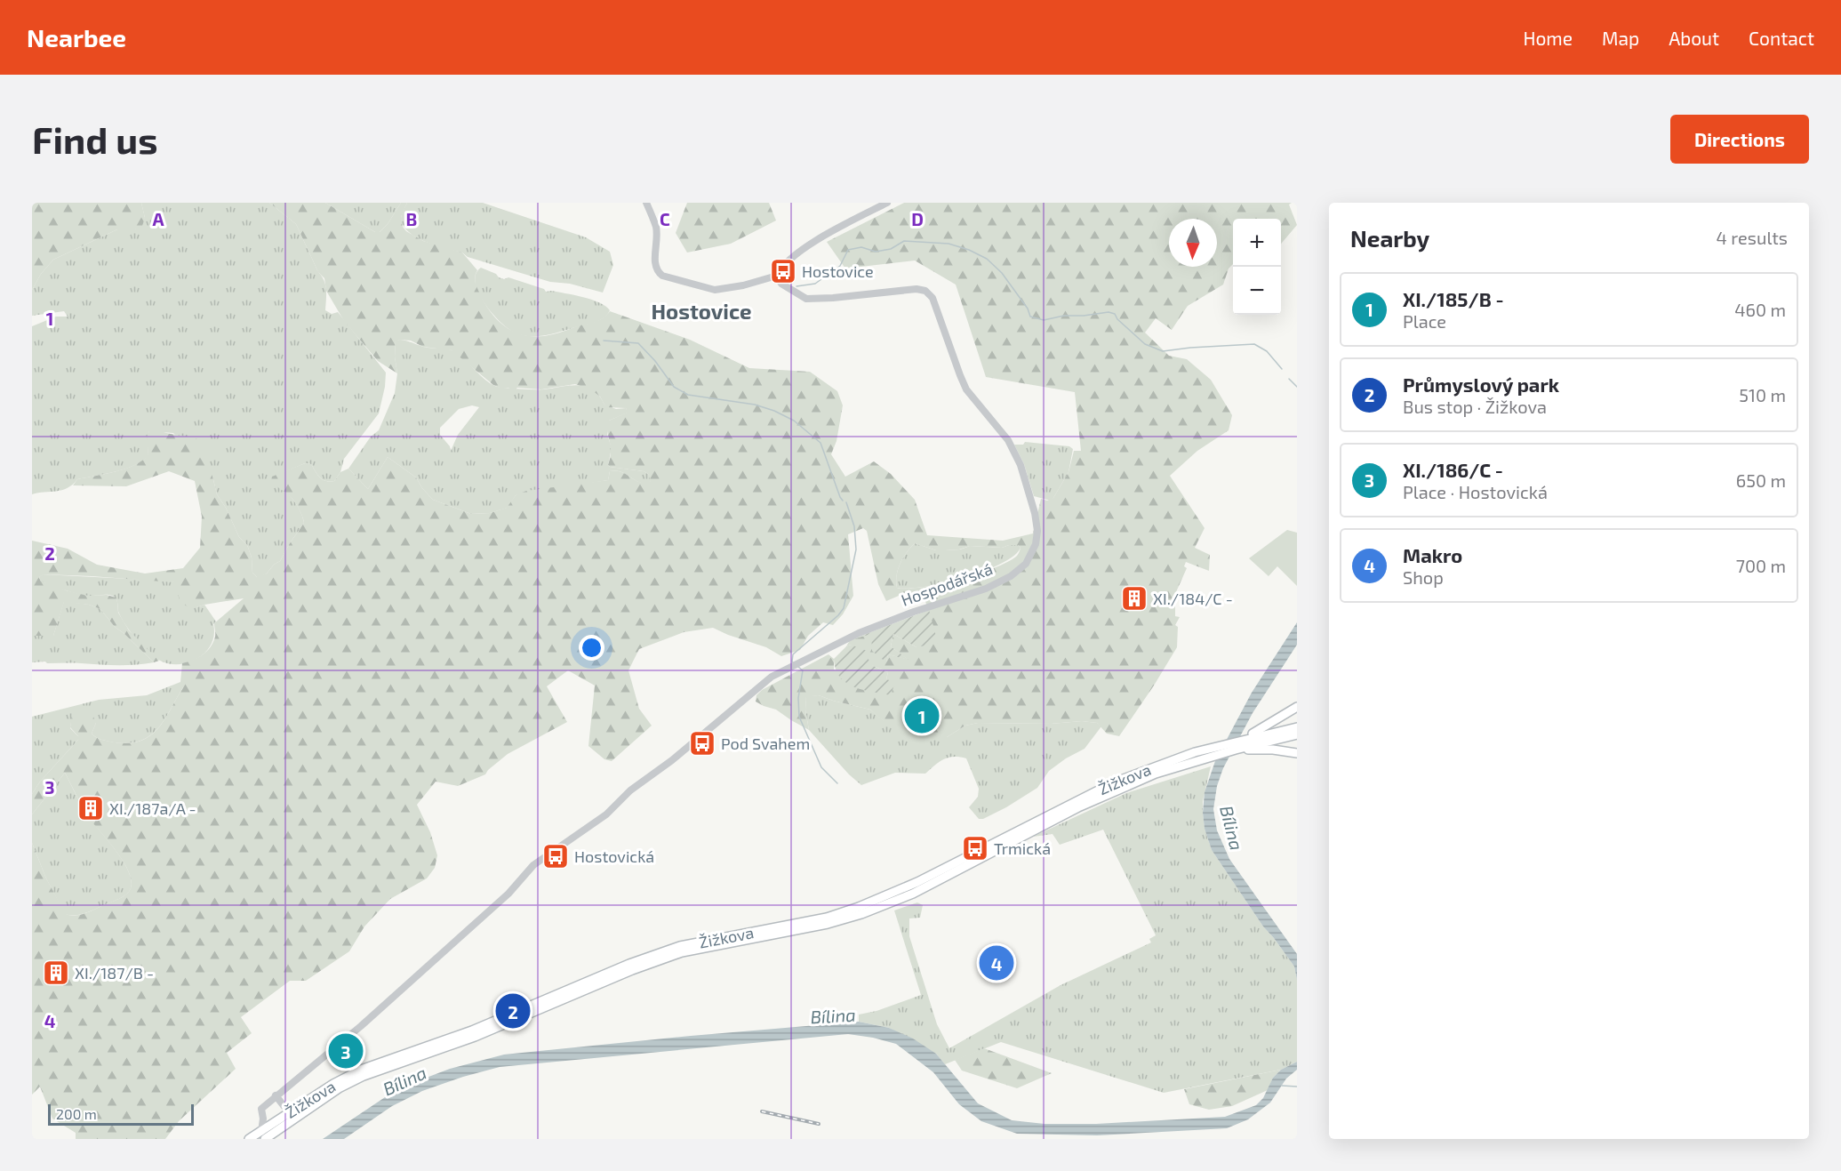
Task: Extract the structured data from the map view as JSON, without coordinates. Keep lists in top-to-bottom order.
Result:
{
  "streets": {
    "main road": ["Žižkova"],
    "street": ["Hospodářská"]
  },
  "districts": ["Hostovice"],
  "water": ["Bílina"],
  "places": {
    "bus stop": [
      "Hostovice",
      "Pod Svahem",
      "Trmická",
      "Hostovická"
    ],
    "building": ["XI./184/C -", "XI./187a/A -", "XI./187/B -"]
  },
  "scale_bar": "200 m",
  "north": "bottom",
  "page": {
    "header": "Nearbee",
    "nav": [
      "Home",
      "Map",
      "About",
      "Contact"
    ],
    "buttons": "Directions",
    "title": "Find us",
    "heading": ["Nearby", "4 results"],
    "map_buttons": ["+", "−"],
    "list": [
      {
        "mark": "1",
        "name": "XI./185/B -",
        "note": "Place",
        "value": "460 m"
      },
      {
        "mark": "2",
        "name": "Průmyslový park",
        "note": "Bus stop · Žižkova",
        "value": "510 m"
      },
      {
        "mark": "3",
        "name": "XI./186/C -",
        "note": "Place · Hostovická",
        "value": "650 m"
      },
      {
        "mark": "4",
        "name": "Makro",
        "note": "Shop",
        "value": "700 m"
      }
    ],
    "pins": [
      "1",
      "4",
      "2",
      "3"
    ],
    "scale": "200 m"
  },
  "grid": {
    "columns": [
      "A",
      "B",
      "C",
      "D"
    ],
    "rows": [
      "1",
      "2",
      "3",
      "4"
    ]
  }
}
